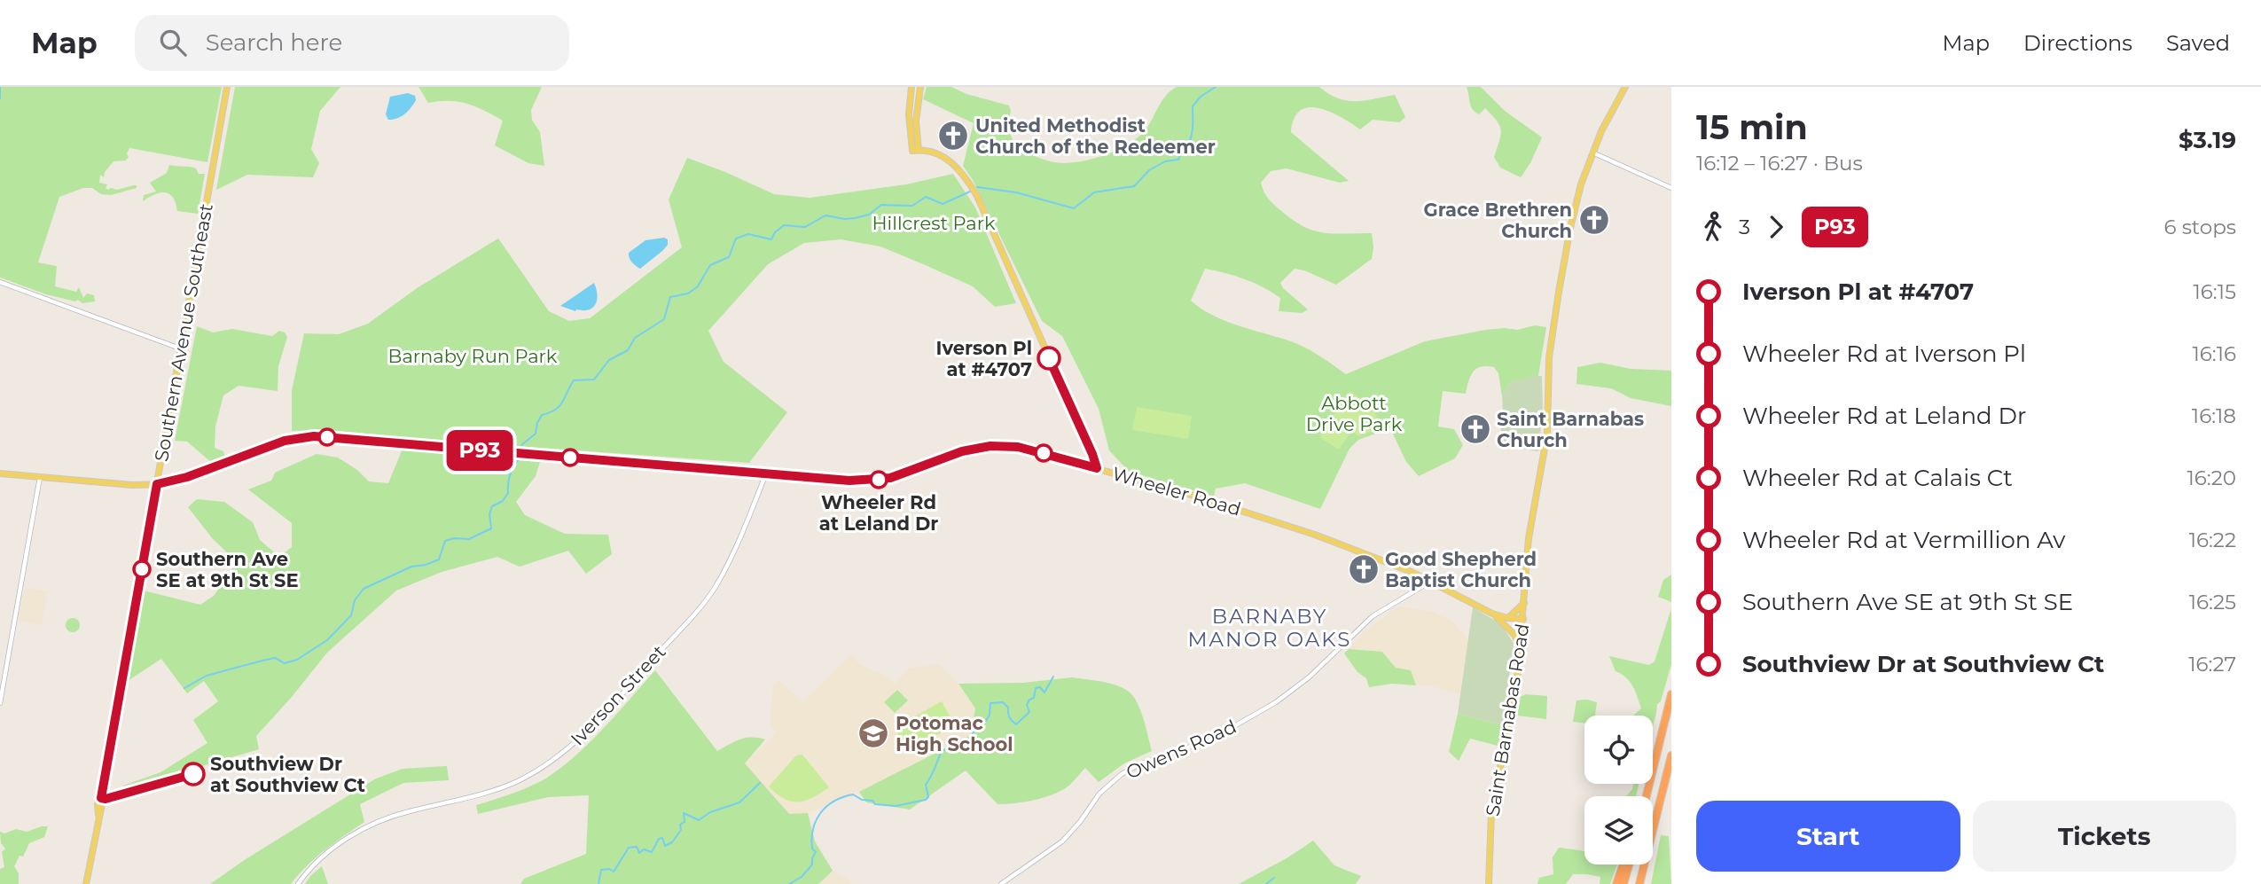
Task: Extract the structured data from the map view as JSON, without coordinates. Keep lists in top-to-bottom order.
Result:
{
  "streets": {
    "main road": ["Southern Avenue Southeast", "Wheeler Road", "Saint Barnabas Road"],
    "street": ["Iverson Street", "Owens Road"]
  },
  "crossings": [
    ["Southern Avenue Southeast", "Wheeler Road"],
    ["Wheeler Road", "Iverson Street"],
    ["Wheeler Road", "Saint Barnabas Road"],
    ["Wheeler Road", "Owens Road"]
  ],
  "districts": ["BARNABY MANOR OAKS"],
  "parks": ["Hillcrest Park", "Barnaby Run Park", "Abbott Drive Park"],
  "places": {
    "church": [
      "United Methodist Church of the Redeemer",
      "Grace Brethren Church",
      "Saint Barnabas Church",
      "Good Shepherd Baptist Church"
    ],
    "other": [
      "Iverson Pl at #4707",
      "Wheeler Rd at Leland Dr",
      "Southern Ave SE at 9th St SE",
      "Southview Dr at Southview Ct"
    ],
    "school or university": ["Potomac High School"]
  },
  "lines": ["bus line P93"],
  "page": {
    "header": "Map",
    "search": "Search here",
    "nav": ["Map", "Directions", "Saved"],
    "on_map": "P93",
    "heading": ["15 min", "16:12 – 16:27 · Bus", "$3.19"],
    "legs": ["3", "P93", "6 stops"],
    "list": [
      {
        "name": "Iverson Pl at #4707",
        "value": "16:15"
      },
      {
        "name": "Wheeler Rd at Iverson Pl",
        "value": "16:16"
      },
      {
        "name": "Wheeler Rd at Leland Dr",
        "value": "16:18"
      },
      {
        "name": "Wheeler Rd at Calais Ct",
        "value": "16:20"
      },
      {
        "name": "Wheeler Rd at Vermillion Av",
        "value": "16:22"
      },
      {
        "name": "Southern Ave SE at 9th St SE",
        "value": "16:25"
      },
      {
        "name": "Southview Dr at Southview Ct",
        "value": "16:27"
      }
    ],
    "buttons": ["Start", "Tickets"]
  }
}
